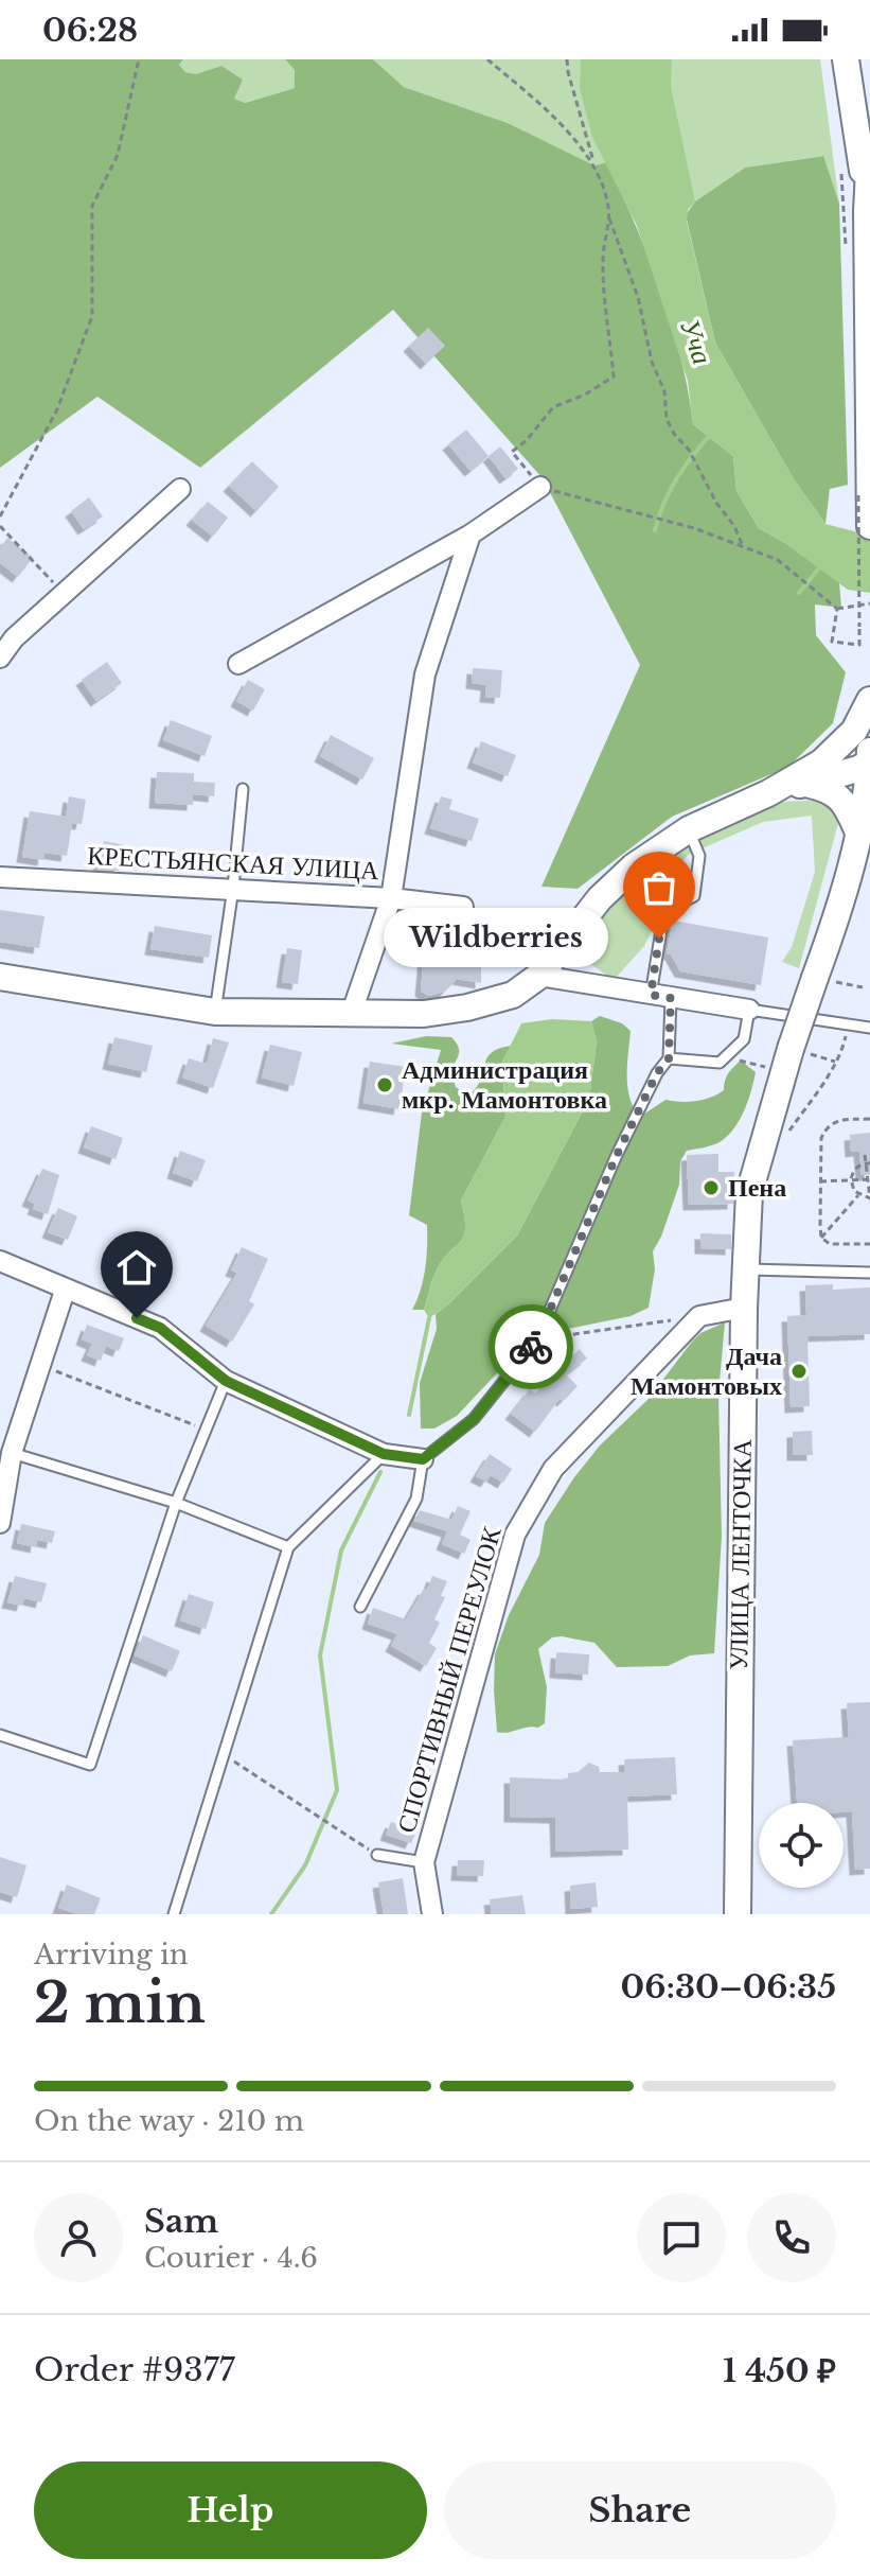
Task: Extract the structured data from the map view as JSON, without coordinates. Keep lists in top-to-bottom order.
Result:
{
  "streets": {
    "main road": ["УЛИЦА ЛЕНТОЧКА"],
    "street": ["КРЕСТЬЯНСКАЯ УЛИЦА", "СПОРТИВНЫЙ ПЕРЕУЛОК"]
  },
  "water": ["Уча"],
  "places": [
    "Wildberries",
    "Администрация мкр. Мамонтовка",
    "Пена",
    "Дача Мамонтовых"
  ],
  "page": {
    "status": "06:28",
    "bubble": "Wildberries",
    "heading": ["2 min", "Arriving in", "06:30–06:35"],
    "panel": [
      "Sam",
      "Courier · 4.6",
      "Order #9377",
      "1 450 ₽"
    ],
    "bar": "On the way · 210 m",
    "buttons": ["Help", "Share"]
  }
}
